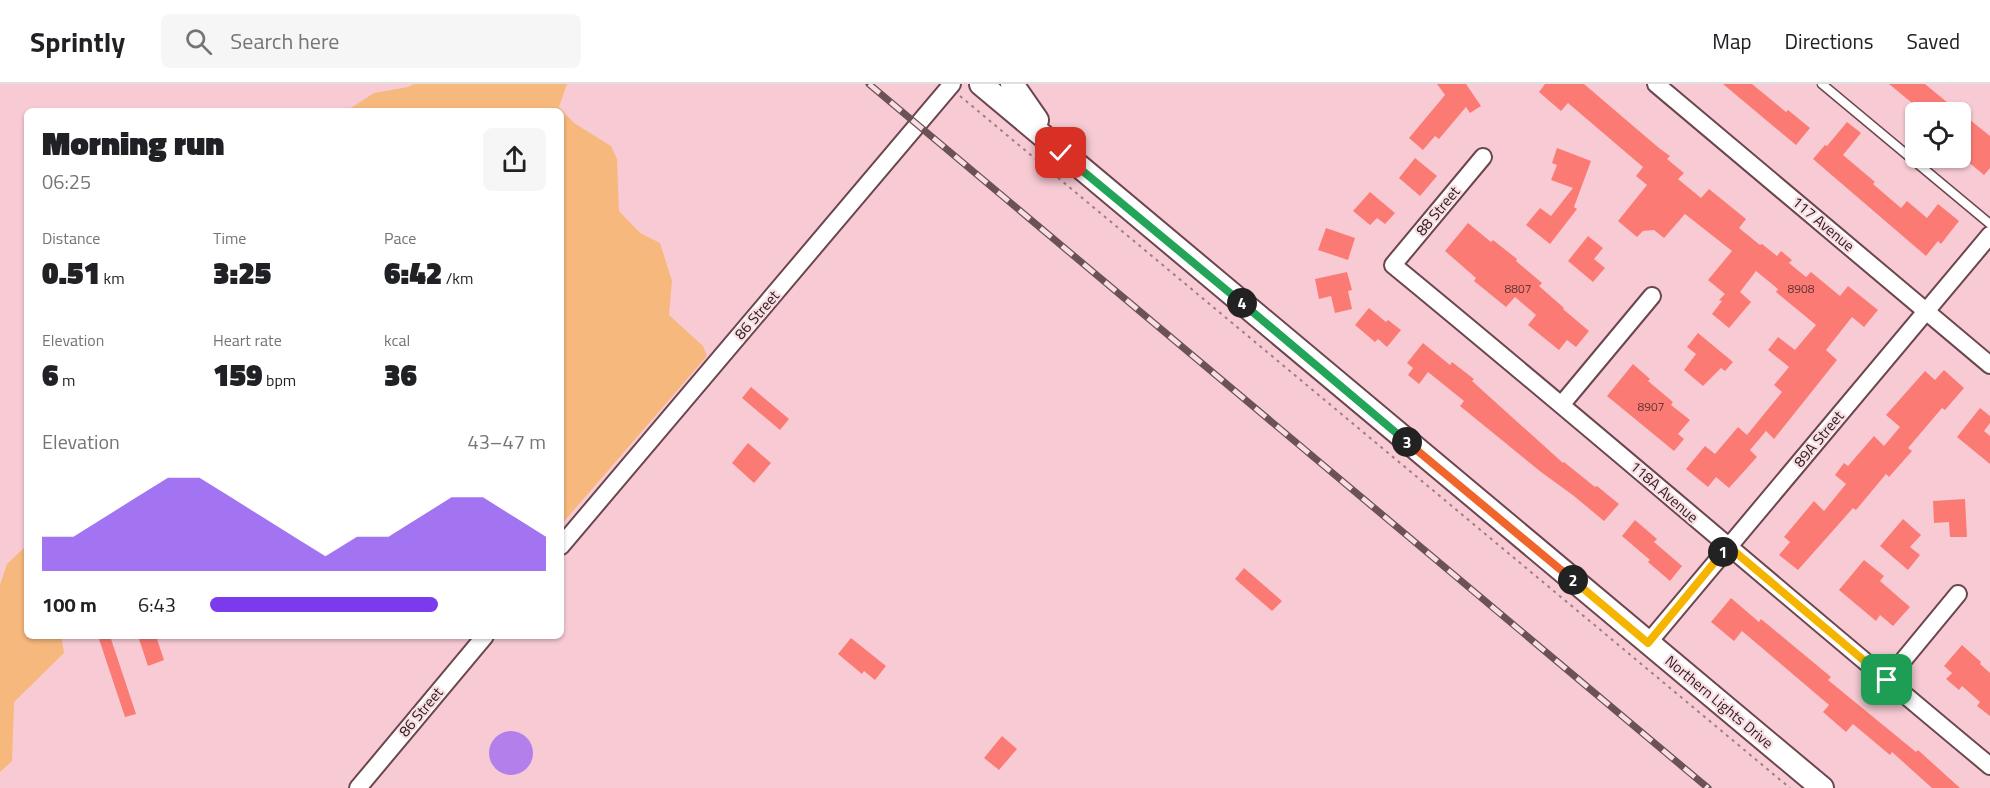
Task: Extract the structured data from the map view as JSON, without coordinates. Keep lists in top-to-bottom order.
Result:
{
  "streets": {
    "main road": ["Northern Lights Drive"],
    "street": [
      "88 Street",
      "117 Avenue",
      "86 Street",
      "89A Street",
      "118A Avenue"
    ]
  },
  "crossings": [
    ["88 Street", "118A Avenue"],
    ["117 Avenue", "89A Street"],
    ["89A Street", "118A Avenue"],
    ["89A Street", "Northern Lights Drive"]
  ],
  "house_numbers": ["8807", "8908", "8907"],
  "page": {
    "header": "Sprintly",
    "search": "Search here",
    "nav": ["Map", "Directions", "Saved"],
    "heading": ["Morning run", "06:25"],
    "stats": [
      ["Distance", "0.51 km"],
      ["Time", "3:25"],
      ["Pace", "6:42 /km"],
      ["Elevation", "6 m"],
      ["Heart rate", "159 bpm"],
      ["kcal", "36"]
    ],
    "pins": [
      "4",
      "3",
      "1",
      "2"
    ],
    "chart": ["Elevation", "43–47 m"],
    "list": [
      {
        "name": "100 m",
        "note": "6:43"
      }
    ]
  }
}
